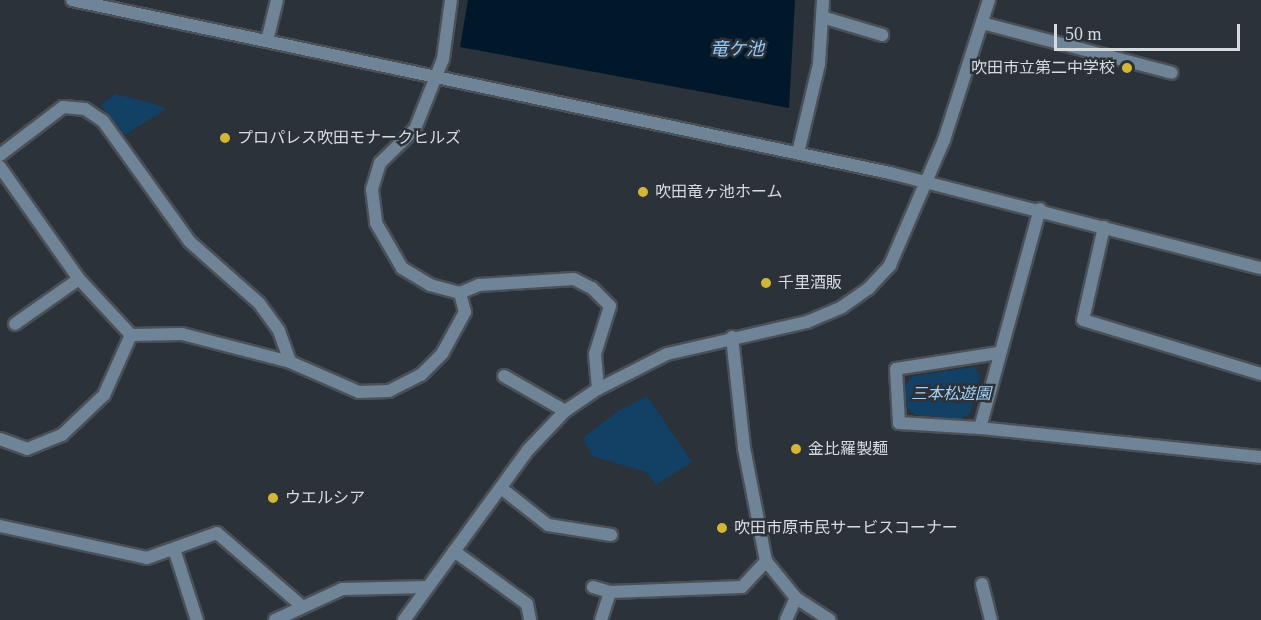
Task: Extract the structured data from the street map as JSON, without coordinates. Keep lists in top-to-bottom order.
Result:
{
  "water": ["竜ケ池"],
  "parks": ["三本松遊園"],
  "places": [
    "吹田市立第二中学校",
    "プロパレス吹田モナークヒルズ",
    "吹田竜ヶ池ホーム",
    "千里酒販",
    "金比羅製麺",
    "ウエルシア",
    "吹田市原市民サービスコーナー"
  ],
  "scale_bar": "50 m"
}
